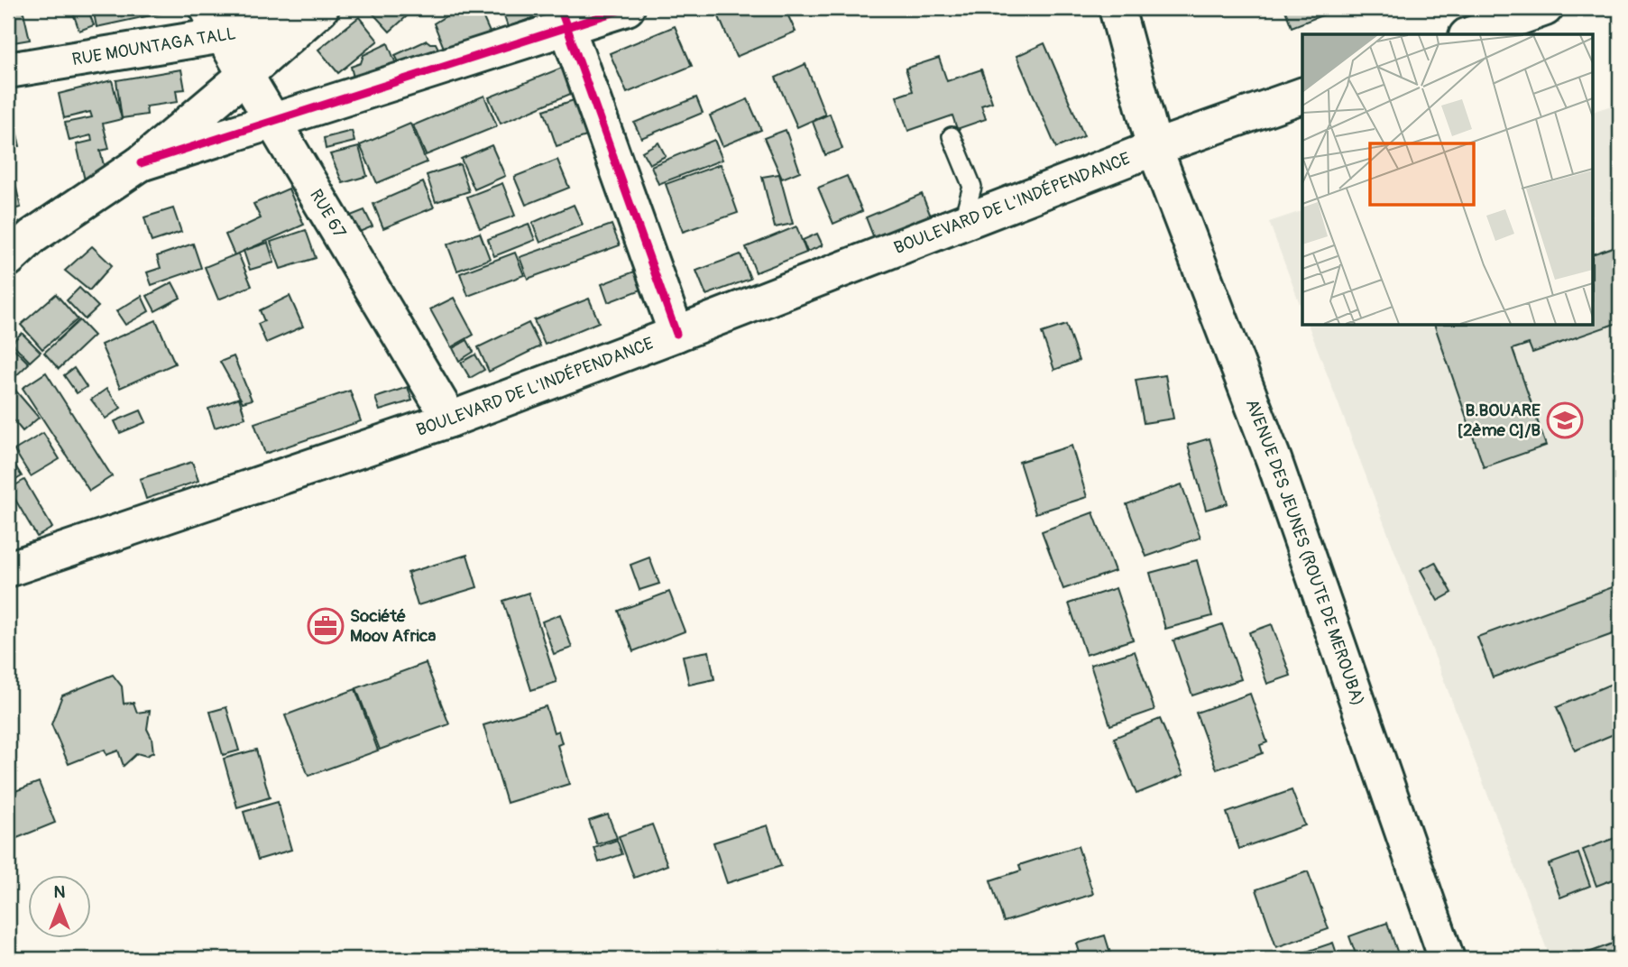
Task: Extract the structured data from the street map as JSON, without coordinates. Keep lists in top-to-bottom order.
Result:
{
  "streets": {
    "main road": [
      "RUE MOUNTAGA TALL",
      "BOULEVARD DE L'INDÉPENDANCE",
      "RUE 67",
      "AVENUE DES JEUNES (ROUTE DE MEROUBA)"
    ]
  },
  "crossings": [
    ["RUE MOUNTAGA TALL", "RUE 67"],
    ["BOULEVARD DE L'INDÉPENDANCE", "RUE 67"],
    ["BOULEVARD DE L'INDÉPENDANCE", "AVENUE DES JEUNES (ROUTE DE MEROUBA)"]
  ],
  "places": {
    "school or university": ["B.BOUARE [2ème C]/B"],
    "office": ["Société Moov Africa"]
  },
  "north": "top"
}
